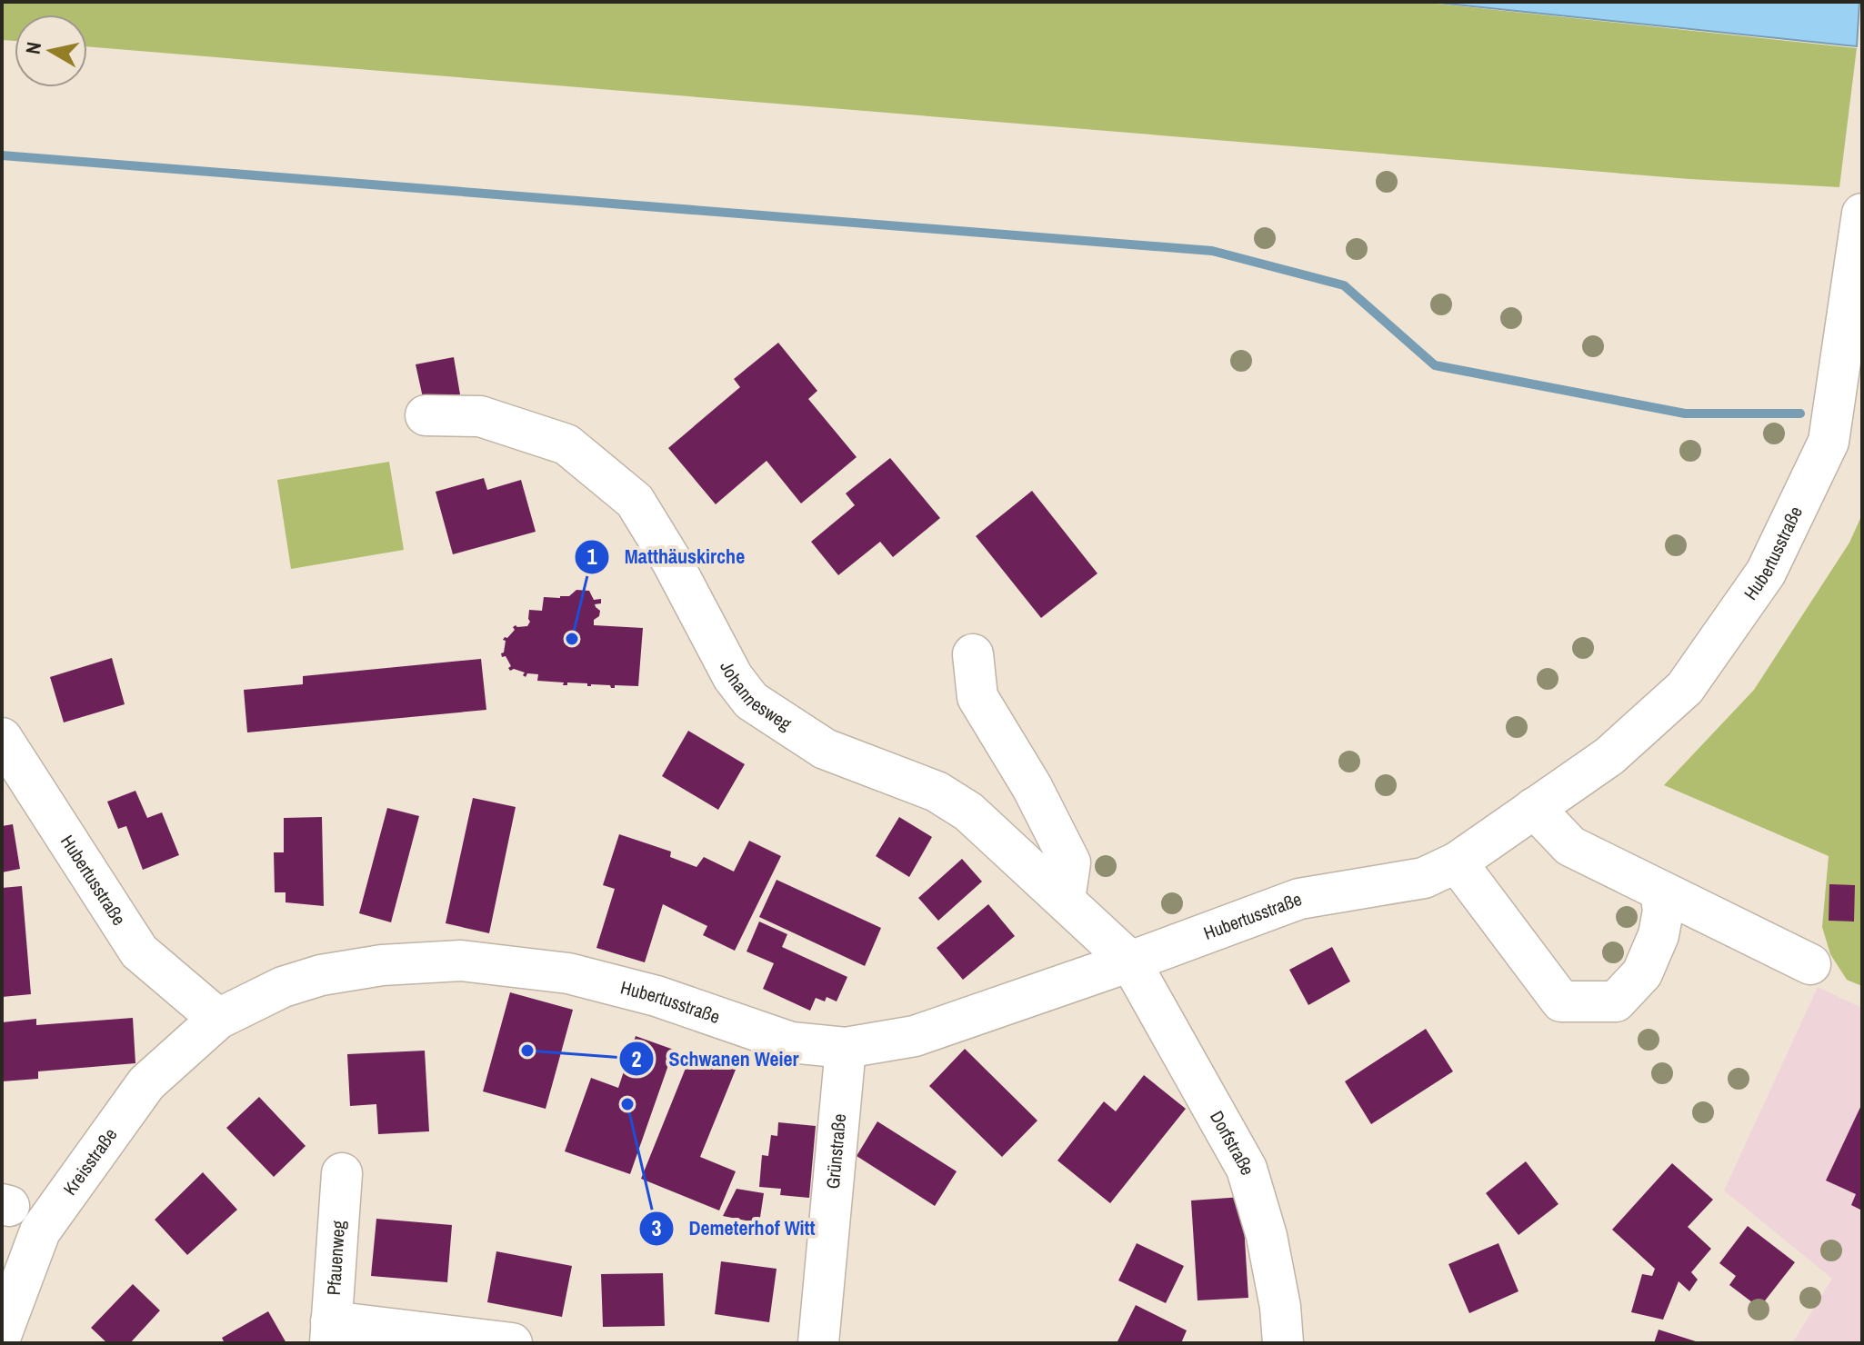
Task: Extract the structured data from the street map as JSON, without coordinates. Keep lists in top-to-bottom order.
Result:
{
  "streets": {
    "street": [
      "Hubertusstraße",
      "Johannesweg",
      "Dorfstraße",
      "Grünstraße",
      "Kreisstraße",
      "Pfauenweg"
    ]
  },
  "crossings": [
    ["Hubertusstraße", "Johannesweg"],
    ["Hubertusstraße", "Dorfstraße"],
    ["Hubertusstraße", "Grünstraße"],
    ["Hubertusstraße", "Kreisstraße"],
    ["Johannesweg", "Dorfstraße"]
  ],
  "places": ["Matthäuskirche", "Schwanen Weier", "Demeterhof Witt"],
  "north": "left"
}
